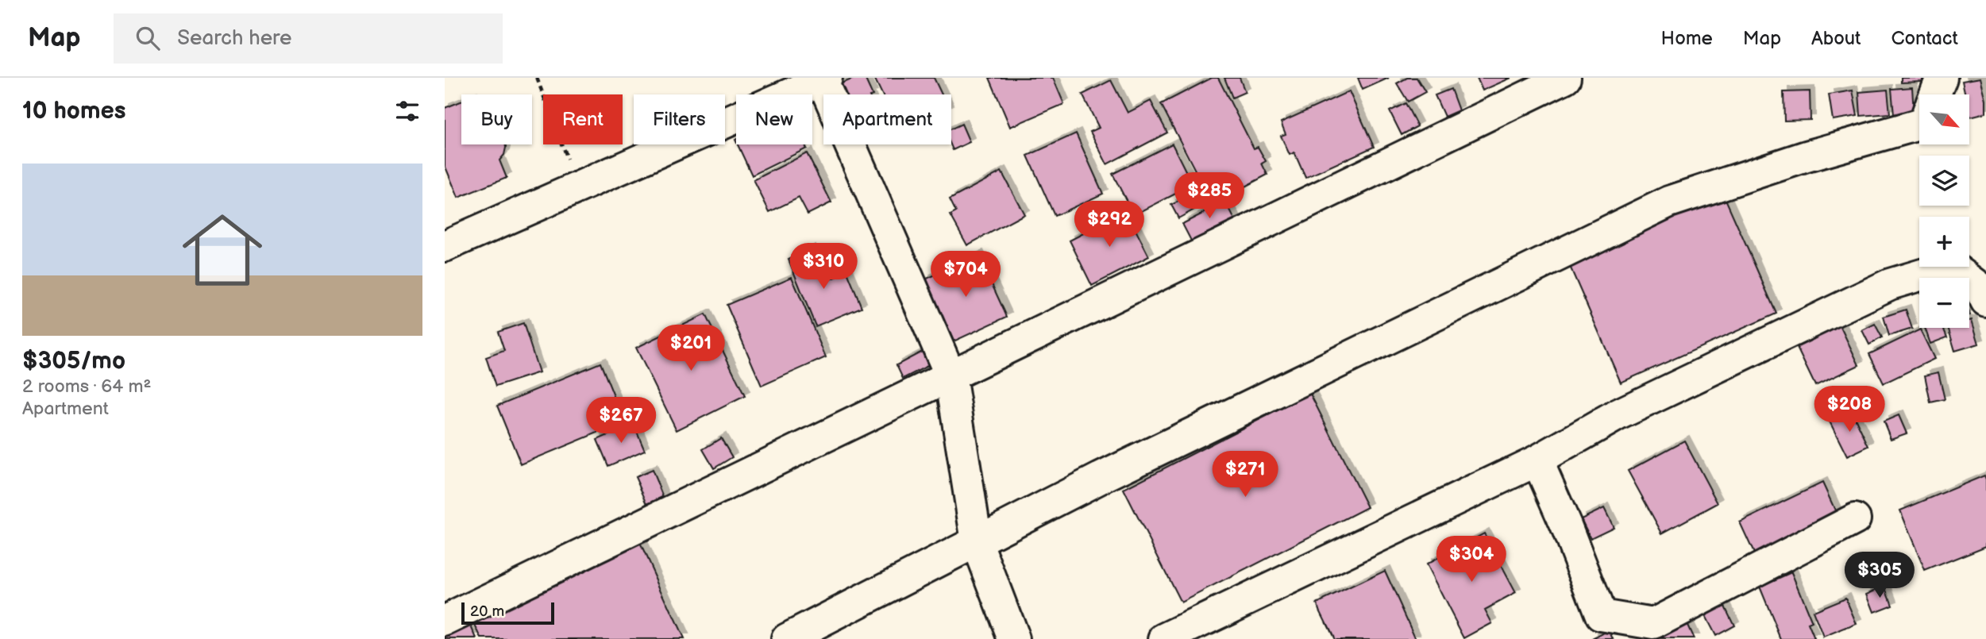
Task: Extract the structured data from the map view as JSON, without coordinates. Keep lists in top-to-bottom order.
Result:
{
  "scale_bar": "20 m",
  "north": "bottom right",
  "page": {
    "header": "Map",
    "search": "Search here",
    "nav": [
      "Home",
      "Map",
      "About",
      "Contact"
    ],
    "heading": "10 homes",
    "map_buttons": ["+", "−"],
    "chip": [
      "Buy",
      "Rent",
      "Filters",
      "New",
      "Apartment"
    ],
    "list": [
      {
        "name": "$305/mo",
        "note": "2 rooms · 64 m² · Apartment"
      }
    ],
    "price": [
      "$285",
      "$292",
      "$310",
      "$704",
      "$201",
      "$208",
      "$267",
      "$271",
      "$304",
      "$305"
    ],
    "scale": "20 m"
  }
}
